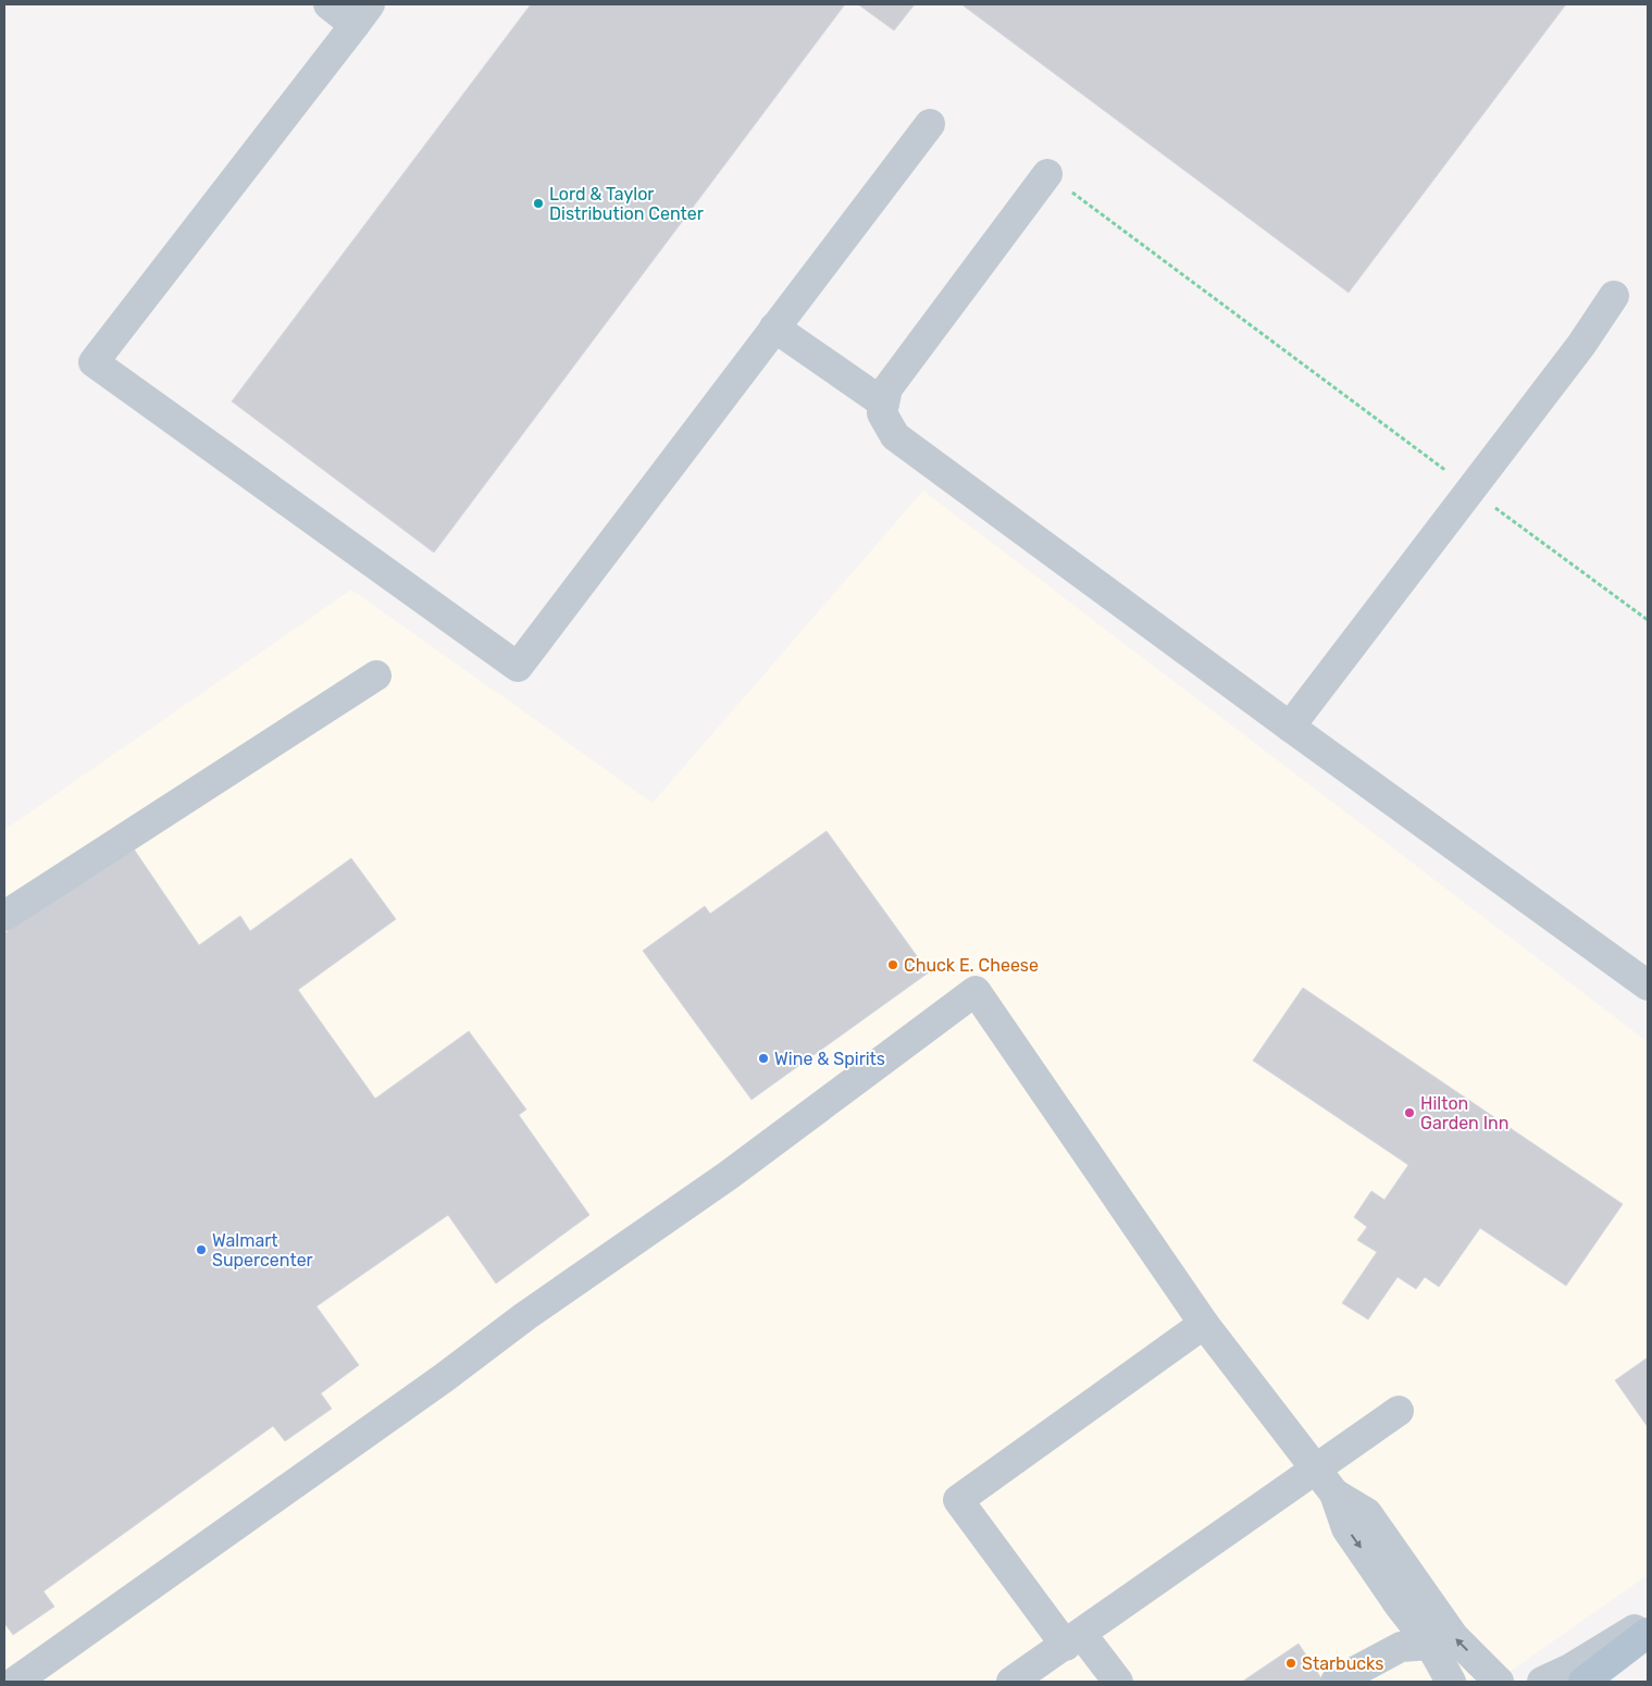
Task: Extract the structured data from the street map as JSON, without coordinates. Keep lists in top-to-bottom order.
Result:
{
  "places": [
    "Lord & Taylor Distribution Center",
    "Chuck E. Cheese",
    "Wine & Spirits",
    "Hilton Garden Inn",
    "Walmart Supercenter",
    "Starbucks"
  ]
}
